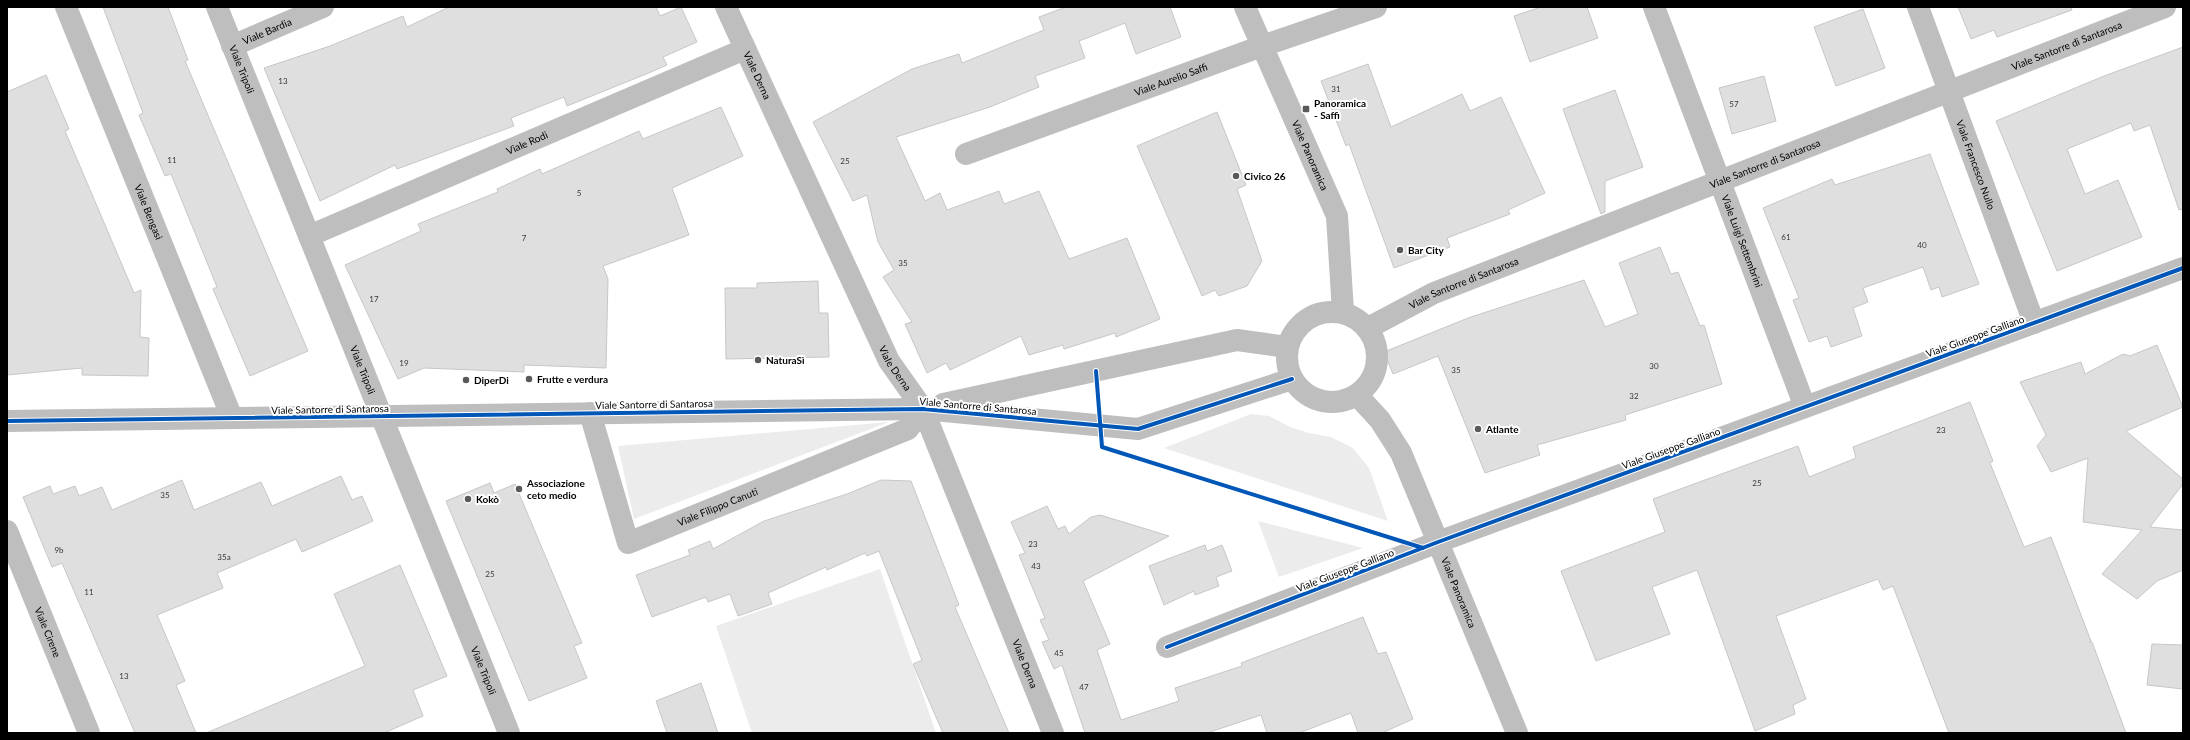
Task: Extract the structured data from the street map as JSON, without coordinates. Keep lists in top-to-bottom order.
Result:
{
  "streets": {
    "street": [
      "Viale Bardia",
      "Viale Santorre di Santarosa",
      "Viale Tripoli",
      "Viale Derna",
      "Viale Aurelio Saffi",
      "Viale Rodi",
      "Viale Panoramica",
      "Viale Francesco Nullo",
      "Viale Bengasi",
      "Viale Luigi Settembrini",
      "Viale Giuseppe Galliano",
      "Viale Filippo Canuti",
      "Viale Cirene"
    ]
  },
  "crossings": [
    ["Viale Bardia", "Viale Tripoli"],
    ["Viale Santorre di Santarosa", "Viale Tripoli"],
    ["Viale Santorre di Santarosa", "Viale Derna"],
    ["Viale Santorre di Santarosa", "Viale Panoramica"],
    ["Viale Santorre di Santarosa", "Viale Francesco Nullo"],
    ["Viale Santorre di Santarosa", "Viale Bengasi"],
    ["Viale Santorre di Santarosa", "Viale Luigi Settembrini"],
    ["Viale Santorre di Santarosa", "Viale Filippo Canuti"],
    ["Viale Tripoli", "Viale Rodi"],
    ["Viale Derna", "Viale Rodi"],
    ["Viale Derna", "Viale Filippo Canuti"],
    ["Viale Aurelio Saffi", "Viale Panoramica"],
    ["Viale Panoramica", "Viale Giuseppe Galliano"],
    ["Viale Francesco Nullo", "Viale Giuseppe Galliano"],
    ["Viale Luigi Settembrini", "Viale Giuseppe Galliano"]
  ],
  "places": {
    "transit": ["Panoramica - Saffi"],
    "other": [
      "Civico 26",
      "Bar City",
      "NaturaSì",
      "Frutte e verdura",
      "DiperDi",
      "Atlante",
      "Associazione ceto medio",
      "Kokò"
    ]
  },
  "house_numbers": [
    "13",
    "31",
    "57",
    "11",
    "25",
    "5",
    "61",
    "7",
    "40",
    "35",
    "17",
    "19",
    "30",
    "35",
    "32",
    "23",
    "25",
    "35",
    "23",
    "9b",
    "35a",
    "43",
    "25",
    "11",
    "45",
    "13",
    "47"
  ]
}
